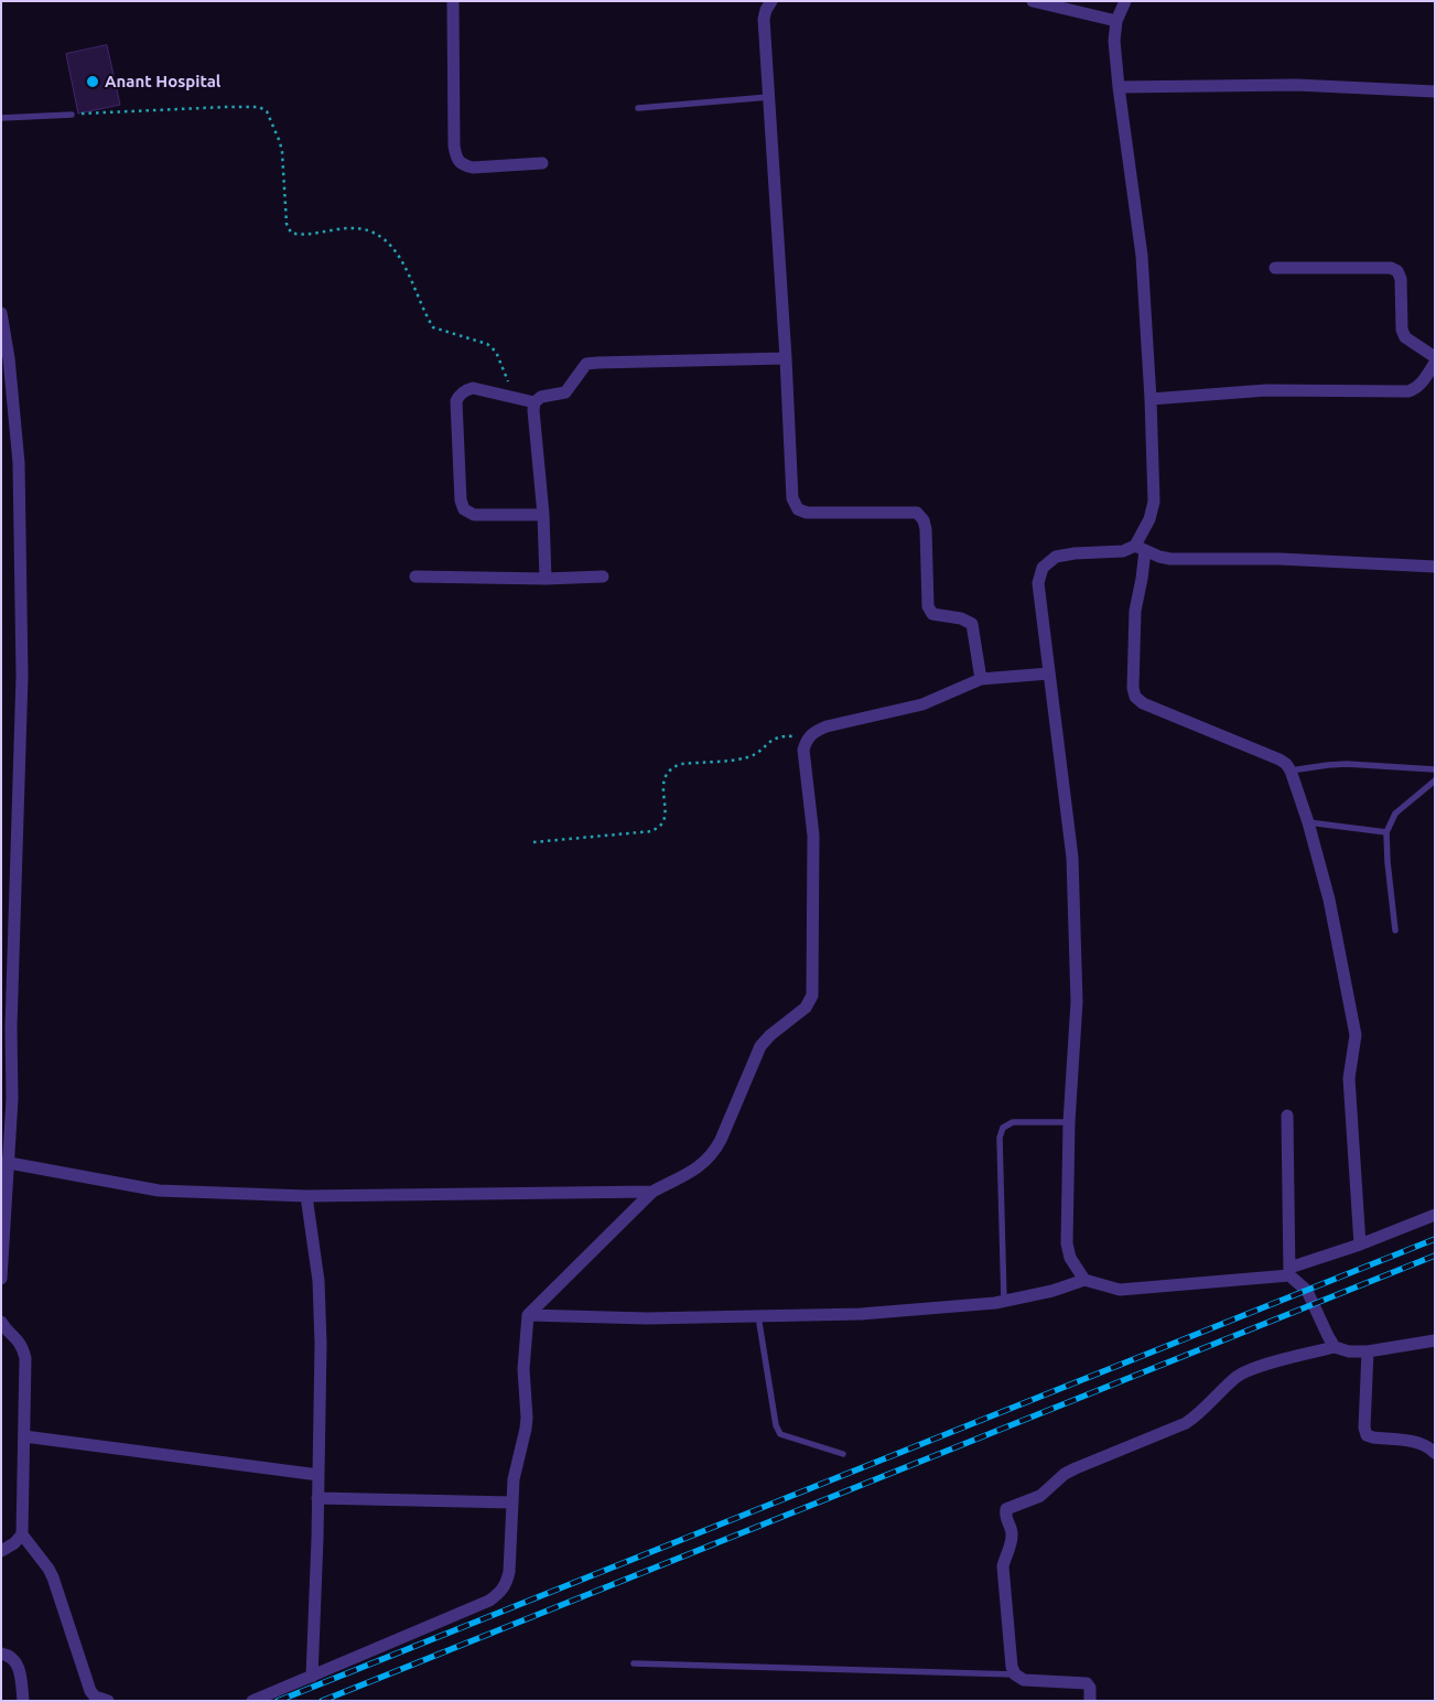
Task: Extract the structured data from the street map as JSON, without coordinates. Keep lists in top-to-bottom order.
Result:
{
  "places": ["Anant Hospital"]
}
